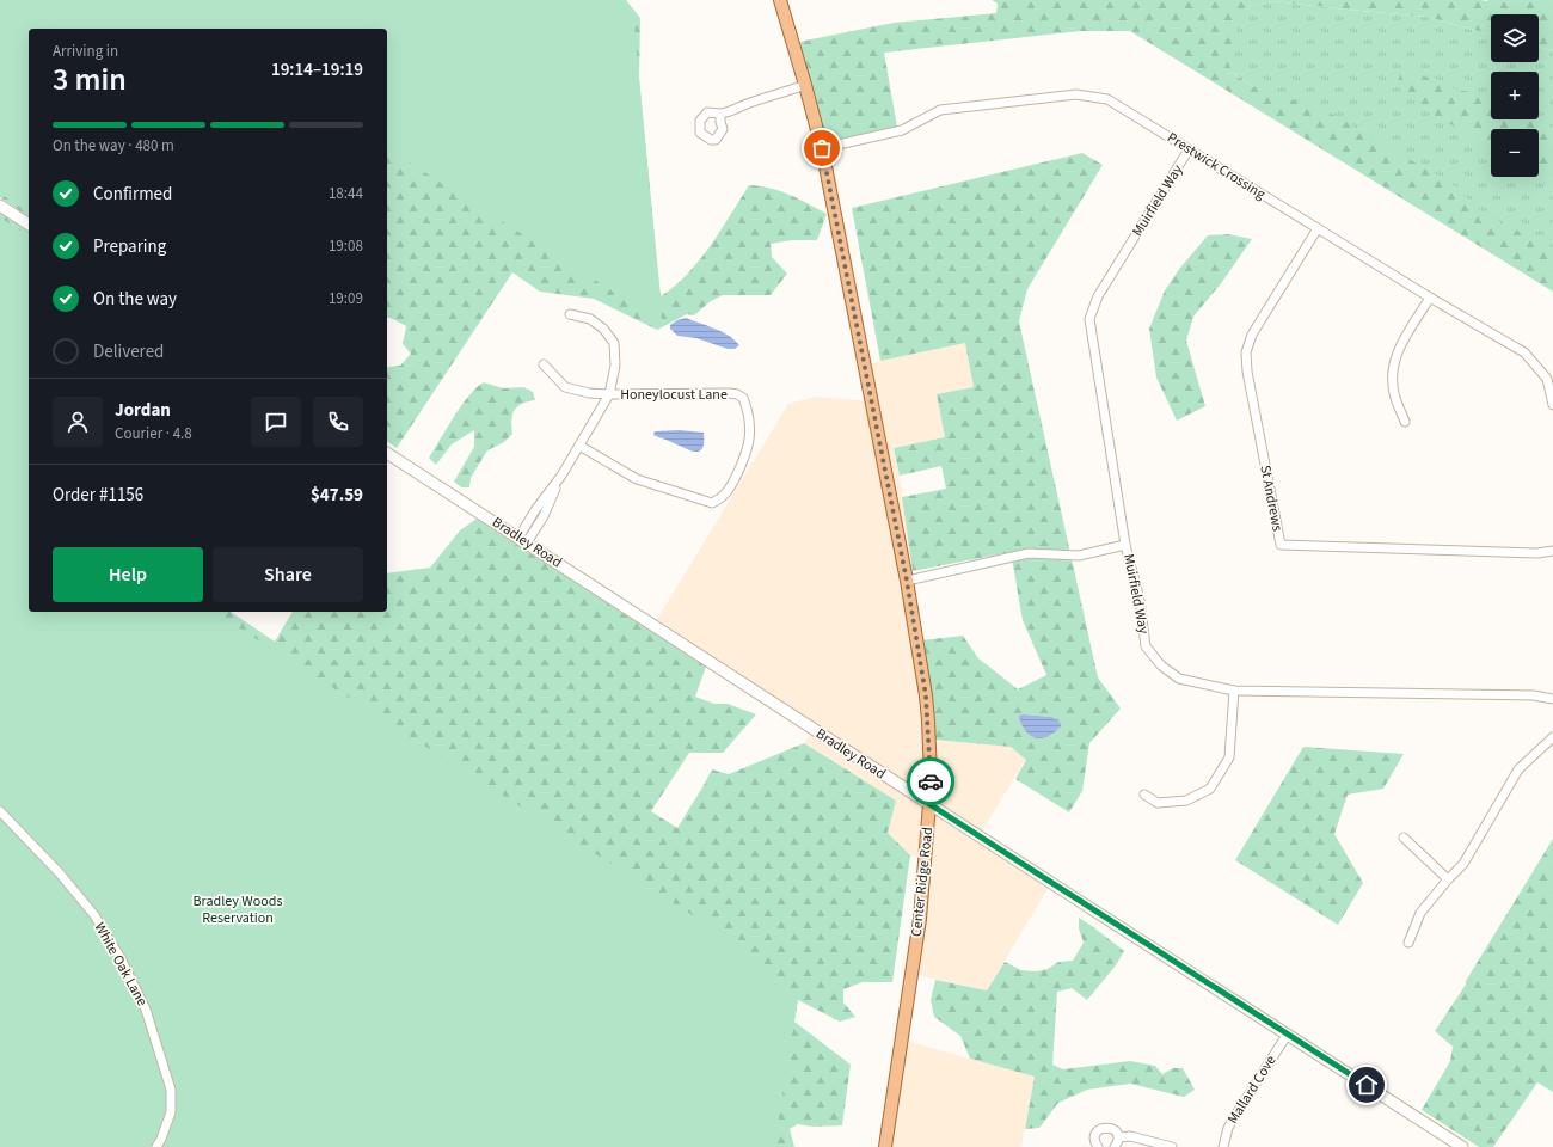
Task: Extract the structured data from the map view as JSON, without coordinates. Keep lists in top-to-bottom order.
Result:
{
  "streets": {
    "main road": ["Center Ridge Road"],
    "street": [
      "Prestwick Crossing",
      "Muirfield Way",
      "Honeylocust Lane",
      "St Andrews",
      "Bradley Road",
      "White Oak Lane",
      "Mallard Cove"
    ]
  },
  "crossings": [
    ["Prestwick Crossing", "Muirfield Way"],
    ["Prestwick Crossing", "St Andrews"],
    ["Prestwick Crossing", "Center Ridge Road"],
    ["Bradley Road", "Center Ridge Road"],
    ["Bradley Road", "Mallard Cove"]
  ],
  "parks": ["Bradley Woods Reservation"],
  "page": {
    "map_buttons": ["+", "−"],
    "heading": ["3 min", "Arriving in", "19:14–19:19"],
    "panel": [
      "Jordan",
      "Courier · 4.8",
      "Order #1156",
      "$47.59"
    ],
    "bar": "On the way · 480 m",
    "list": [
      ["Confirmed", "18:44"],
      ["Preparing", "19:08"],
      ["On the way", "19:09"],
      "Delivered"
    ],
    "buttons": ["Help", "Share"]
  }
}
